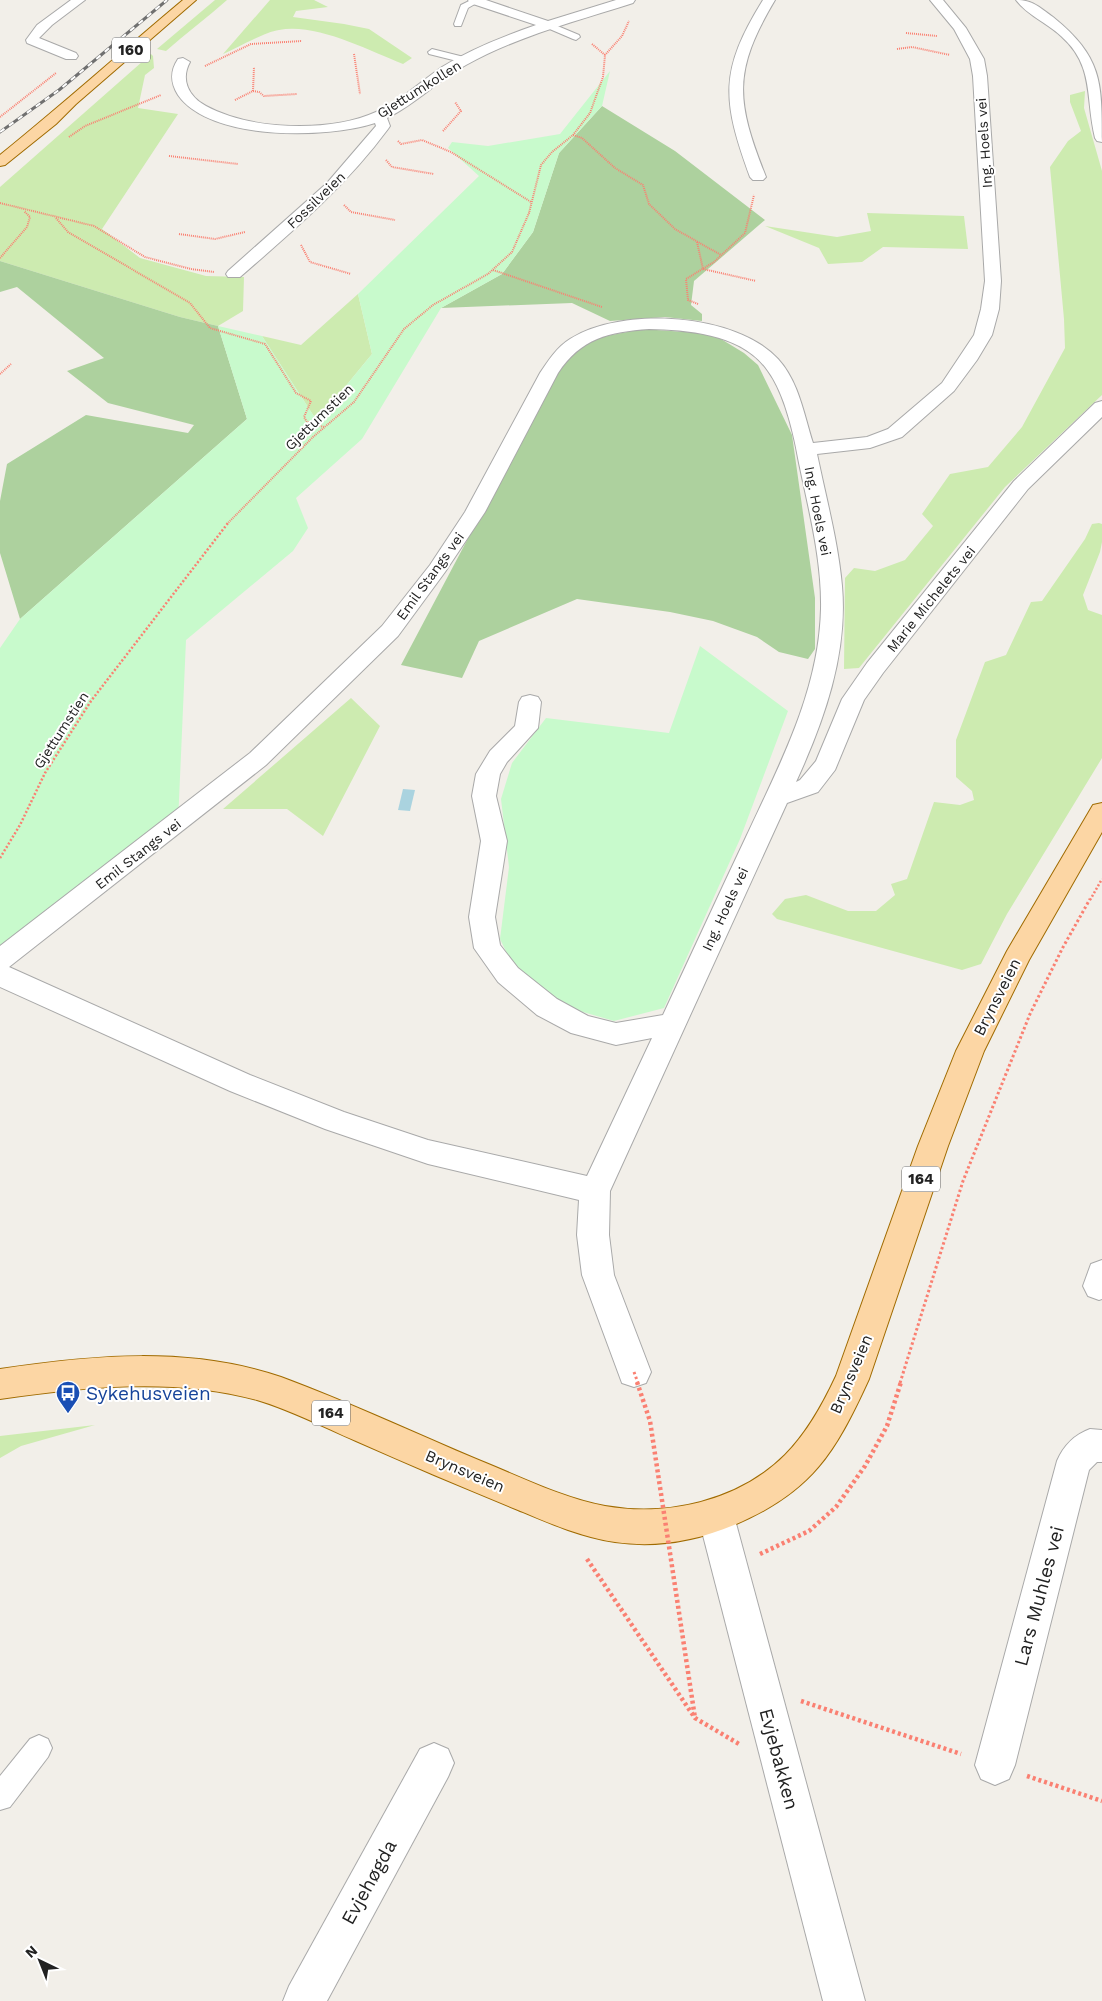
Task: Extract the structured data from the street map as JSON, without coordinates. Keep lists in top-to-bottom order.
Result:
{
  "streets": {
    "main road": ["160", "Brynsveien", "164"],
    "street": [
      "Gjettumkollen",
      "Ing. Hoels vei",
      "Fossilveien",
      "Emil Stangs vei",
      "Marie Michelets vei",
      "Lars Muhles vei",
      "Evjebakken",
      "Evjehøgda"
    ],
    "path": ["Gjettumstien"]
  },
  "crossings": [
    ["Gjettumkollen", "Fossilveien"],
    ["Ing. Hoels vei", "Emil Stangs vei"],
    ["Ing. Hoels vei", "Marie Michelets vei"],
    ["Brynsveien", "Evjebakken"]
  ],
  "places": {
    "bus stop": ["Sykehusveien"]
  },
  "north": "top left"
}
